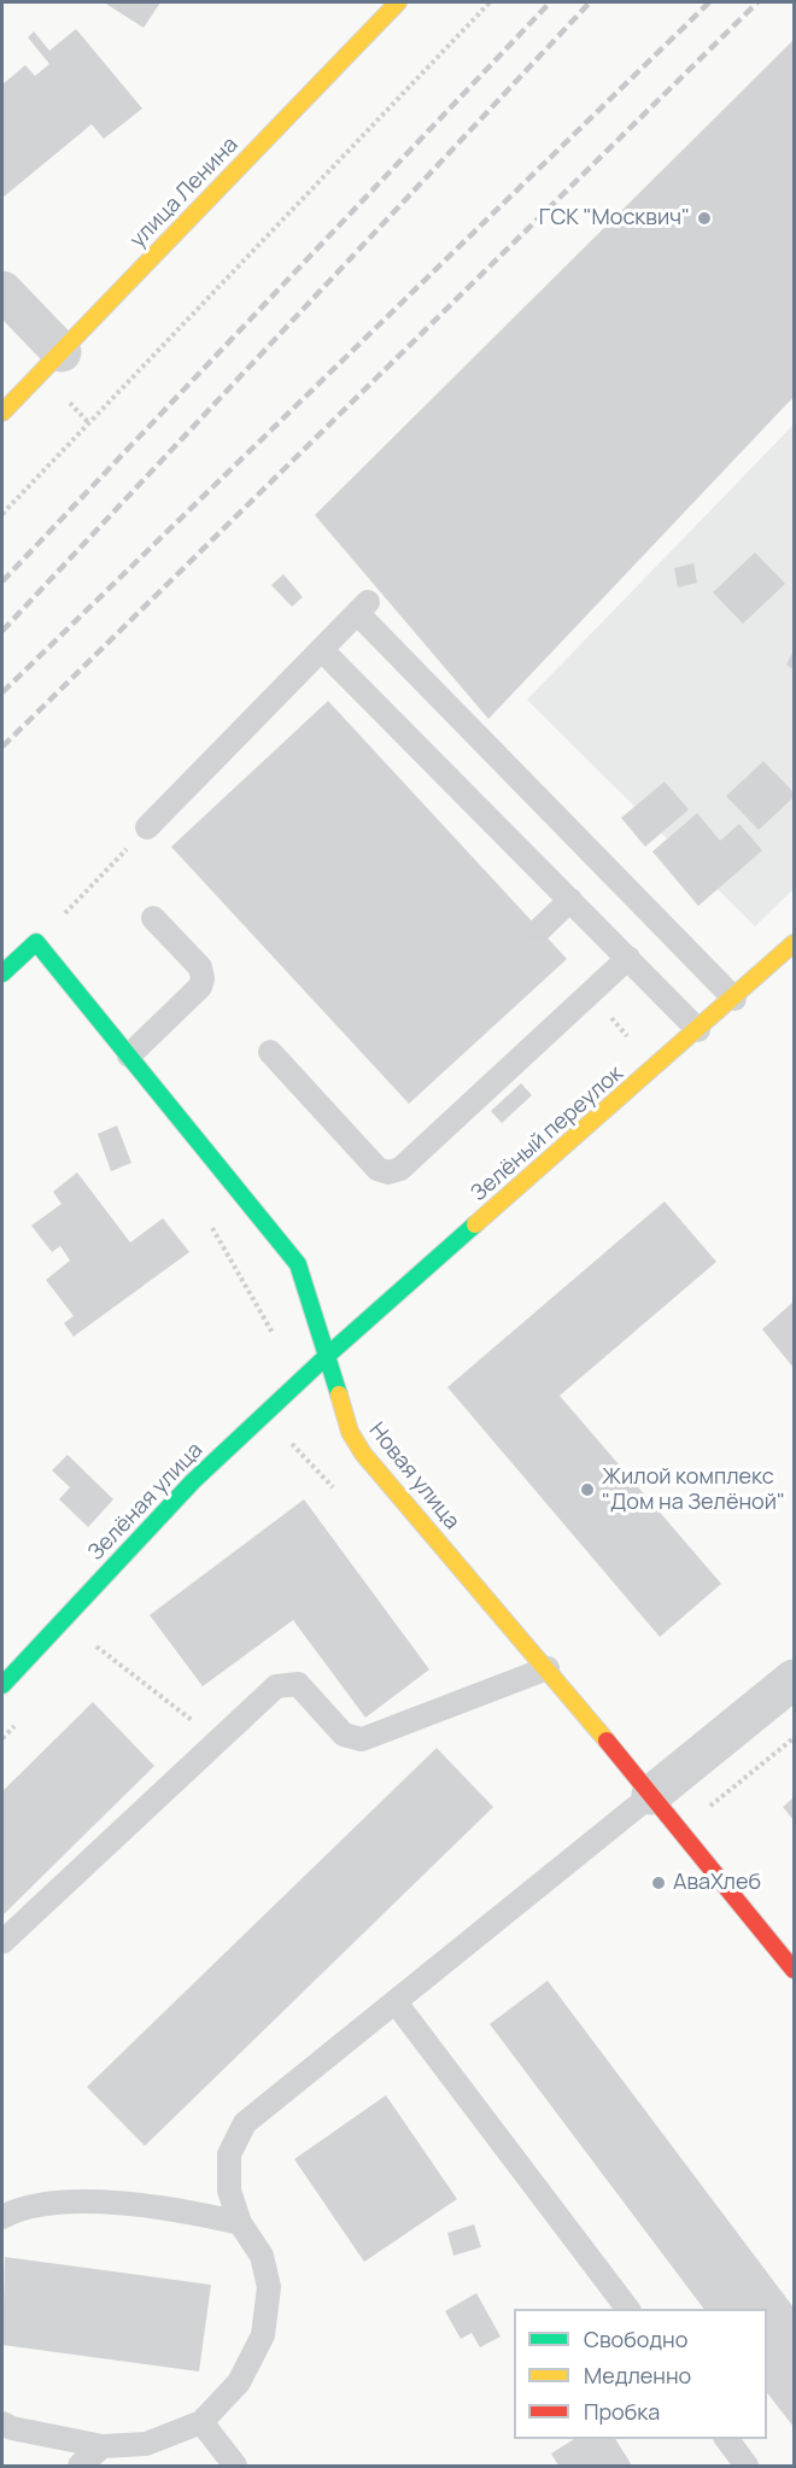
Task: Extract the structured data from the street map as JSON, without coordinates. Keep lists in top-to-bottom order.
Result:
{
  "streets": {
    "street": [
      "улица Ленина",
      "Зелёный переулок",
      "Новая улица",
      "Зелёная улица"
    ]
  },
  "crossings": [
    ["Зелёный переулок", "Новая улица"],
    ["Зелёный переулок", "Зелёная улица"],
    ["Новая улица", "Зелёная улица"]
  ],
  "places": ["ГСК \"Москвич\"", "Жилой комплекс \"Дом на Зелёной\"", "АваХлеб"],
  "legend": ["Свободно", "Медленно", "Пробка"]
}
